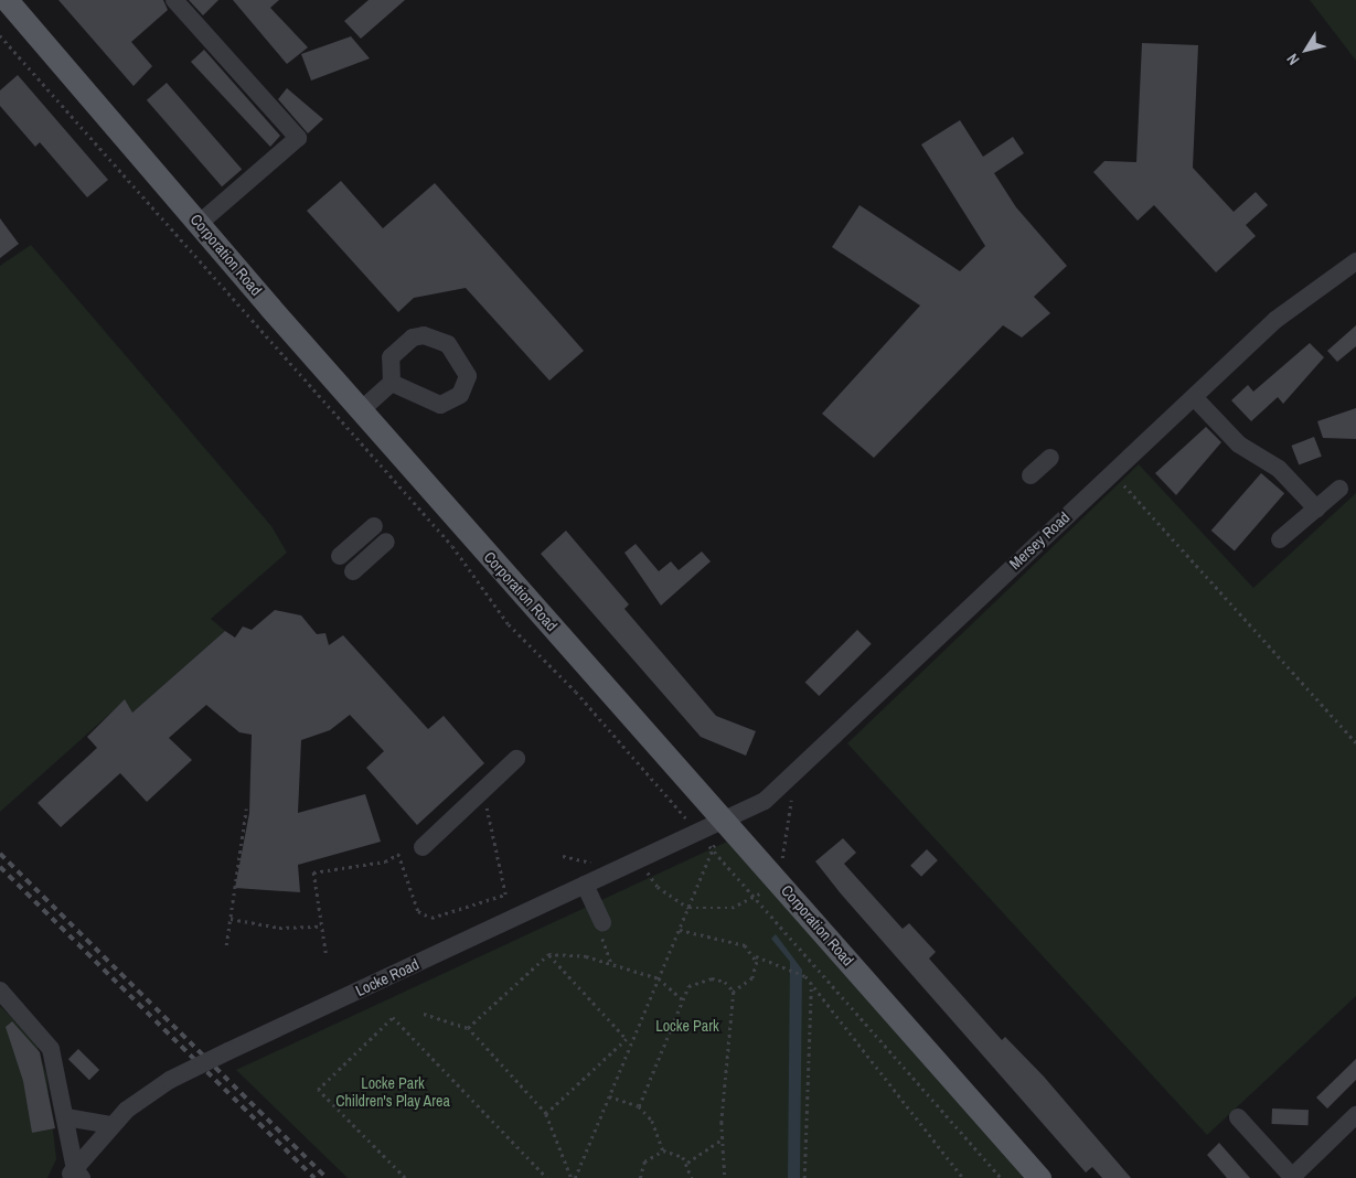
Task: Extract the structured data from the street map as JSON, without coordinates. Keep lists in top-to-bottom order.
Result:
{
  "streets": {
    "main road": ["Corporation Road"],
    "street": ["Mersey Road", "Locke Road"]
  },
  "crossings": [
    ["Corporation Road", "Mersey Road"],
    ["Corporation Road", "Locke Road"],
    ["Mersey Road", "Locke Road"]
  ],
  "parks": ["Locke Park", "Locke Park Children's Play Area"],
  "north": "bottom left"
}
